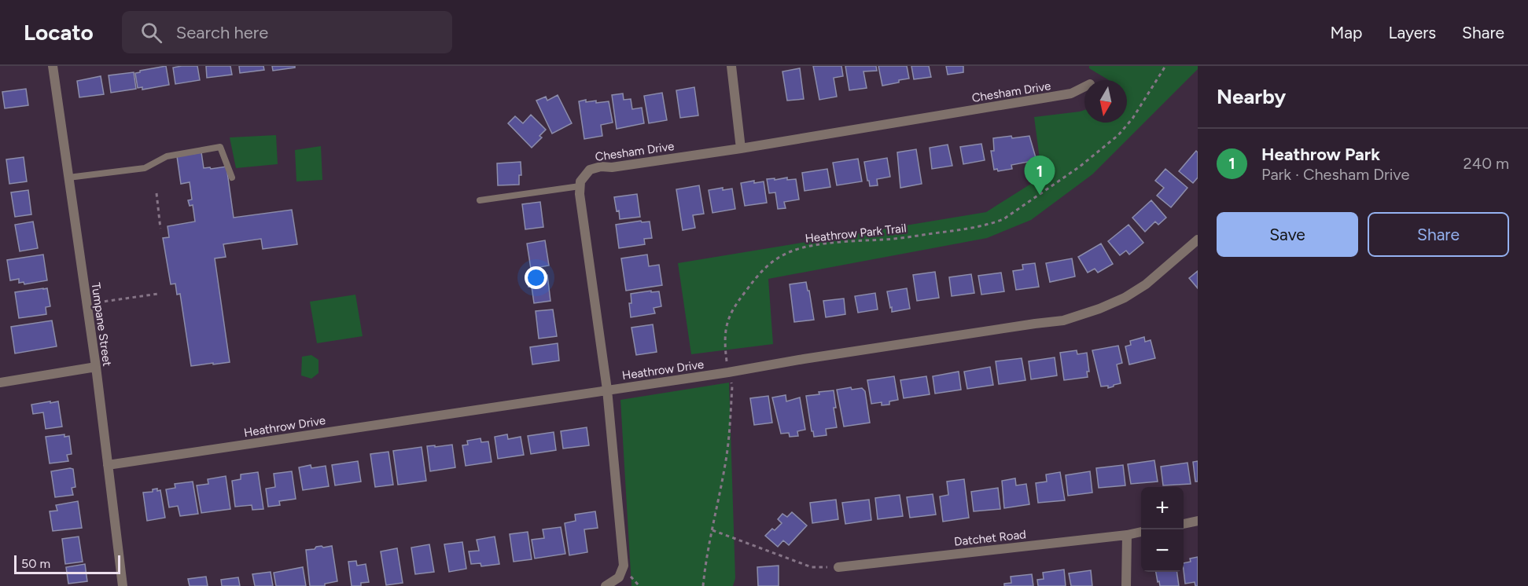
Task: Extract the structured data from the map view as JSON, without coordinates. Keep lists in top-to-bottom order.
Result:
{
  "streets": {
    "street": [
      "Chesham Drive",
      "Tumpane Street",
      "Heathrow Drive",
      "Datchet Road"
    ],
    "path": ["Heathrow Park Trail"]
  },
  "crossings": [
    ["Heathrow Park Trail", "Heathrow Drive"],
    ["Tumpane Street", "Heathrow Drive"]
  ],
  "scale_bar": "50 m",
  "north": "bottom",
  "page": {
    "header": "Locato",
    "search": "Search here",
    "nav": ["Map", "Layers", "Share"],
    "heading": "Nearby",
    "list": [
      {
        "mark": "1",
        "name": "Heathrow Park",
        "note": "Park · Chesham Drive",
        "value": "240 m"
      }
    ],
    "pins": "1",
    "buttons": ["Save", "Share"],
    "map_buttons": ["+", "−"],
    "scale": "50 m"
  }
}
